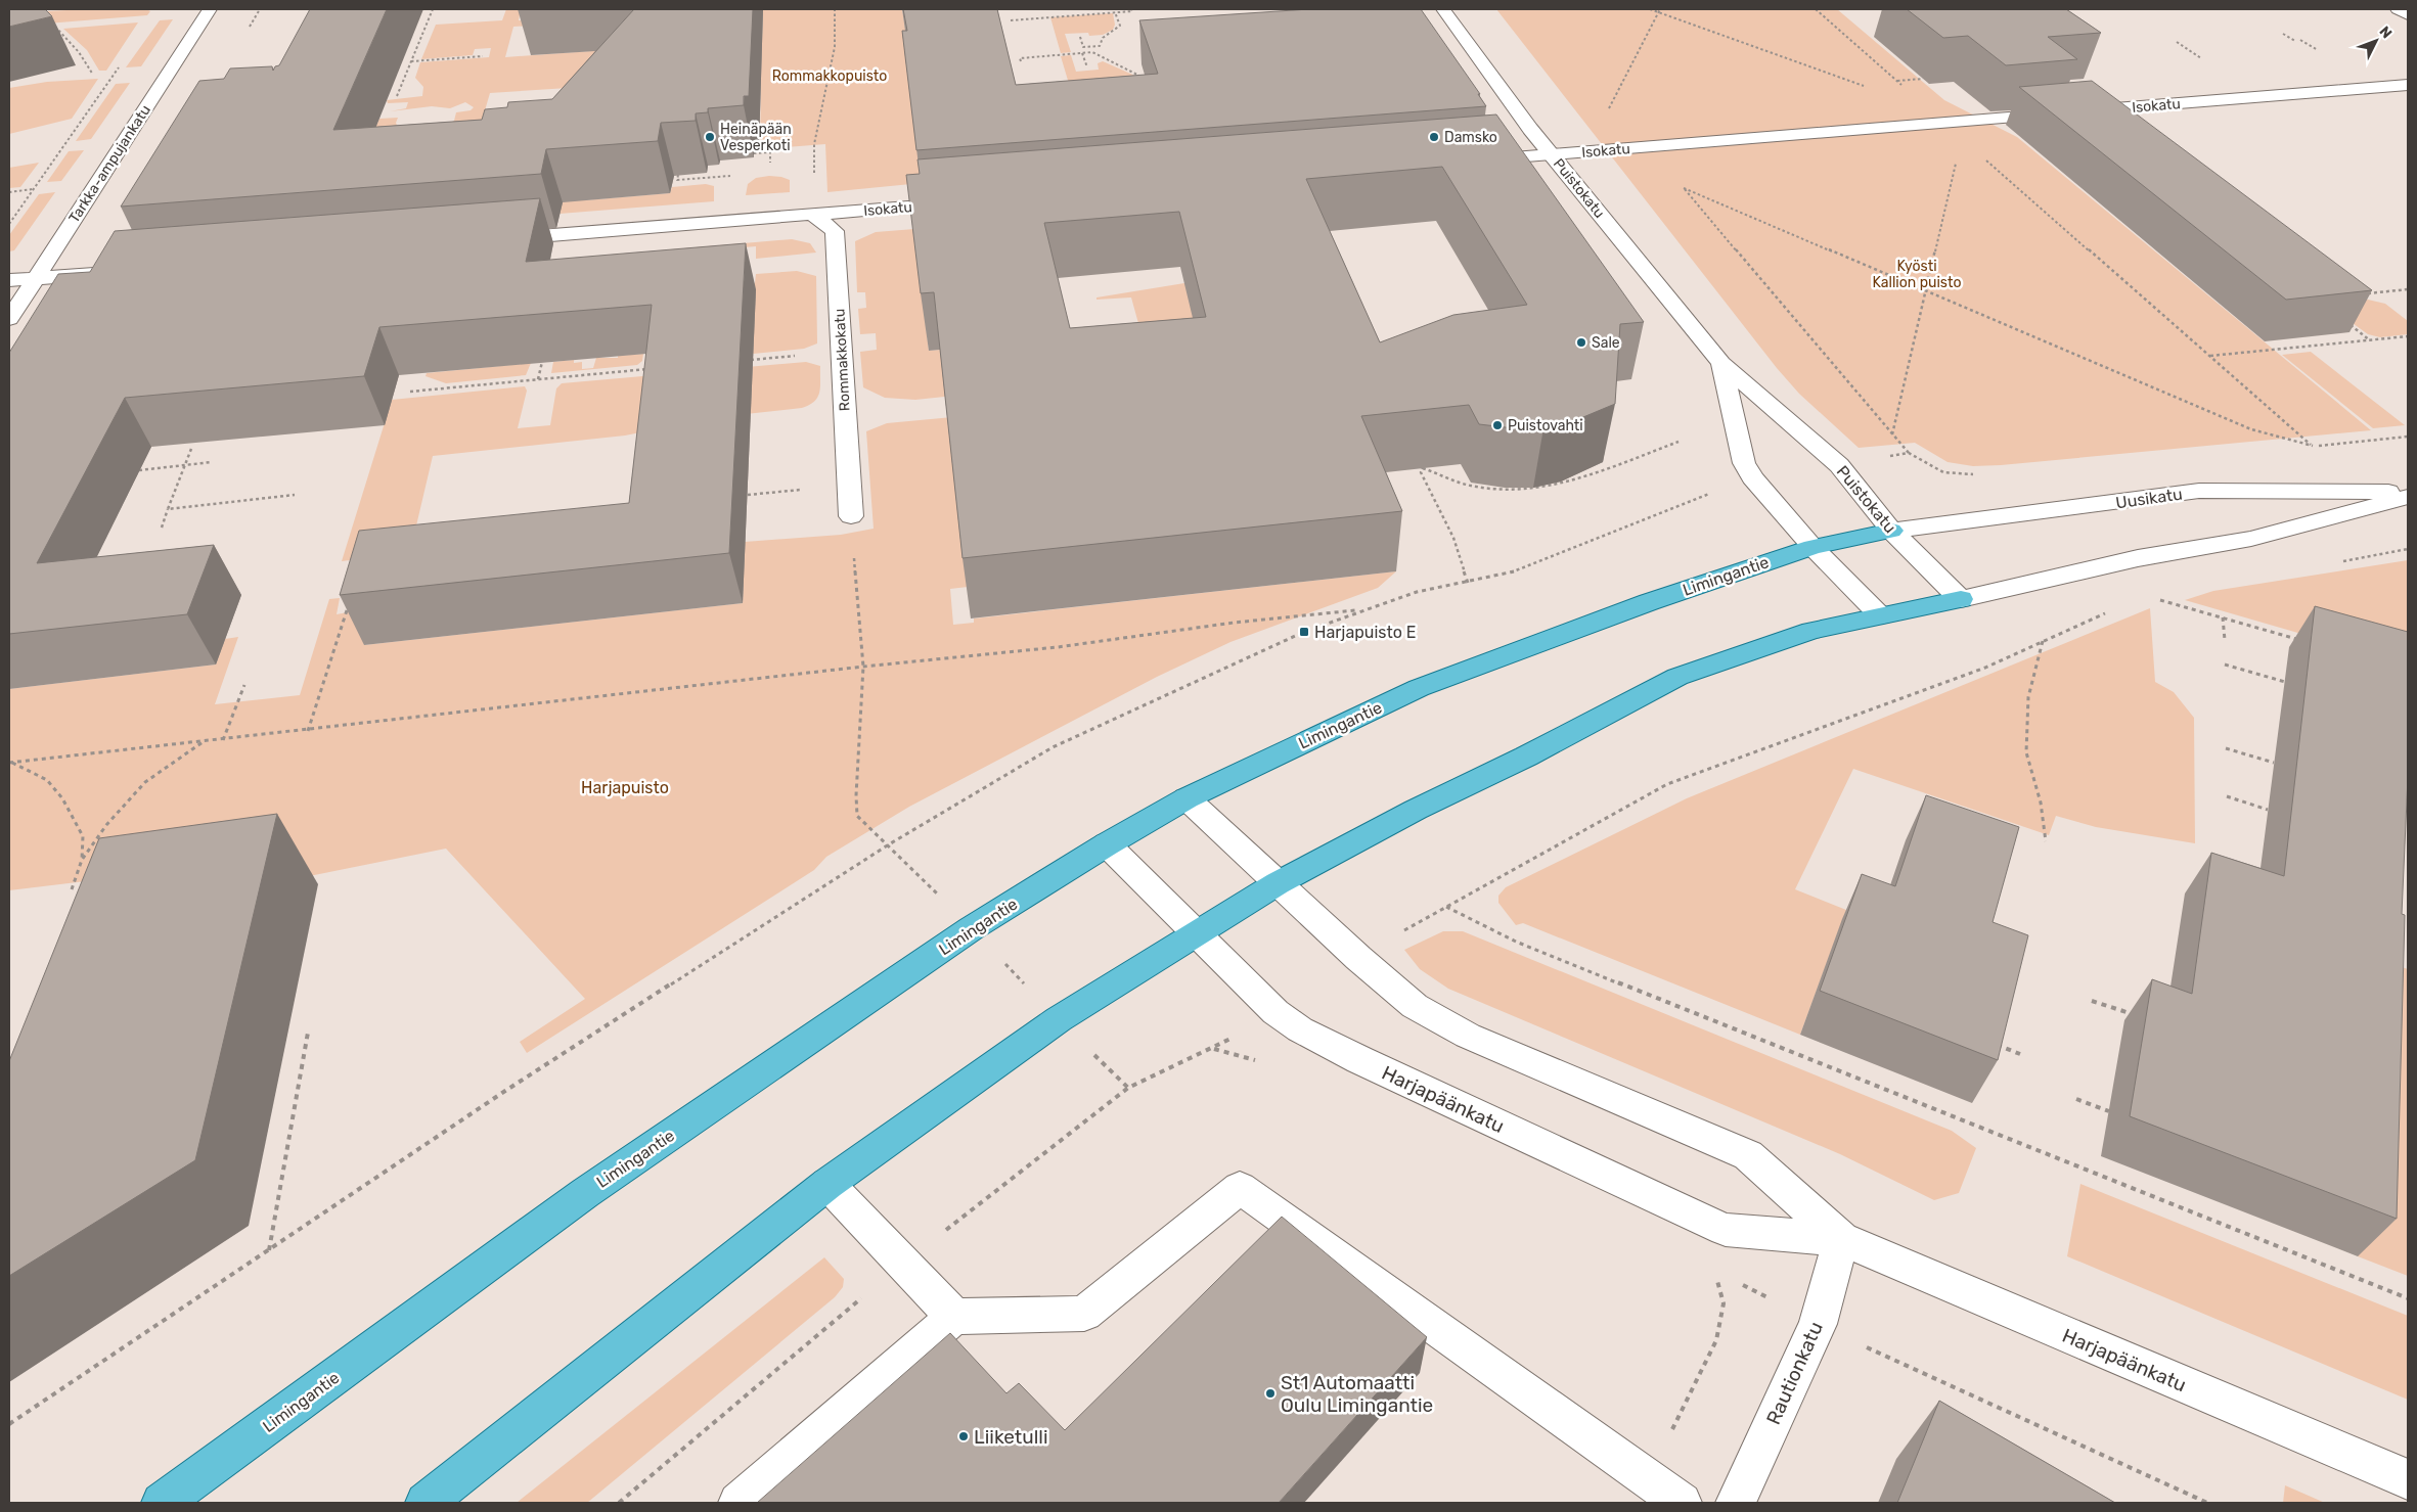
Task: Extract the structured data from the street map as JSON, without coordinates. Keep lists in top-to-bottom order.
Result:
{
  "streets": {
    "main road": ["Limingantie"],
    "street": [
      "Isokatu",
      "Tarkka-ampujankatu",
      "Puistokatu",
      "Rommakkokatu",
      "Uusikatu",
      "Harjapäänkatu",
      "Rautionkatu"
    ]
  },
  "crossings": [
    ["Isokatu", "Puistokatu"],
    ["Isokatu", "Rommakkokatu"],
    ["Puistokatu", "Uusikatu"],
    ["Puistokatu", "Limingantie"],
    ["Uusikatu", "Limingantie"],
    ["Limingantie", "Harjapäänkatu"],
    ["Harjapäänkatu", "Rautionkatu"]
  ],
  "parks": ["Rommakkopuisto", "Kyösti Kallion puisto", "Harjapuisto"],
  "places": {
    "other": [
      "Heinäpään Vesperkoti",
      "Damsko",
      "Sale",
      "Puistovahti",
      "St1 Automaatti Oulu Limingantie",
      "Liiketulli"
    ],
    "transit": ["Harjapuisto E"]
  },
  "north": "top right"
}
